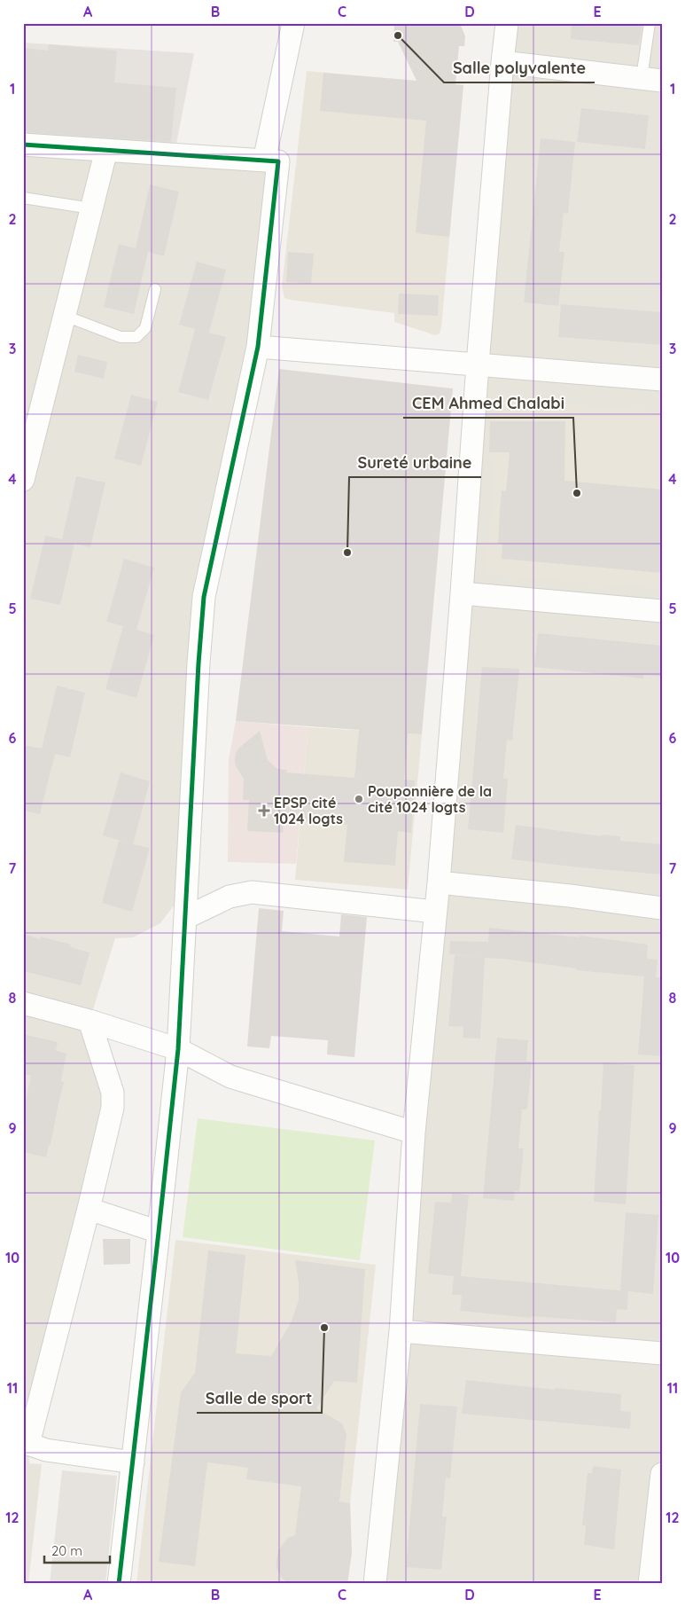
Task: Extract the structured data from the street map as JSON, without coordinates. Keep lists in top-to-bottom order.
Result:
{
  "places": {
    "other": [
      "Salle polyvalente",
      "CEM Ahmed Chalabi",
      "Sureté urbaine",
      "Pouponnière de la cité 1024 logts",
      "Salle de sport"
    ],
    "health": ["EPSP cité 1024 logts"]
  },
  "scale_bar": "20 m",
  "grid": {
    "columns": [
      "A",
      "B",
      "C",
      "D",
      "E"
    ],
    "rows": [
      "1",
      "2",
      "3",
      "4",
      "5",
      "6",
      "7",
      "8",
      "9",
      "10",
      "11",
      "12"
    ]
  }
}
